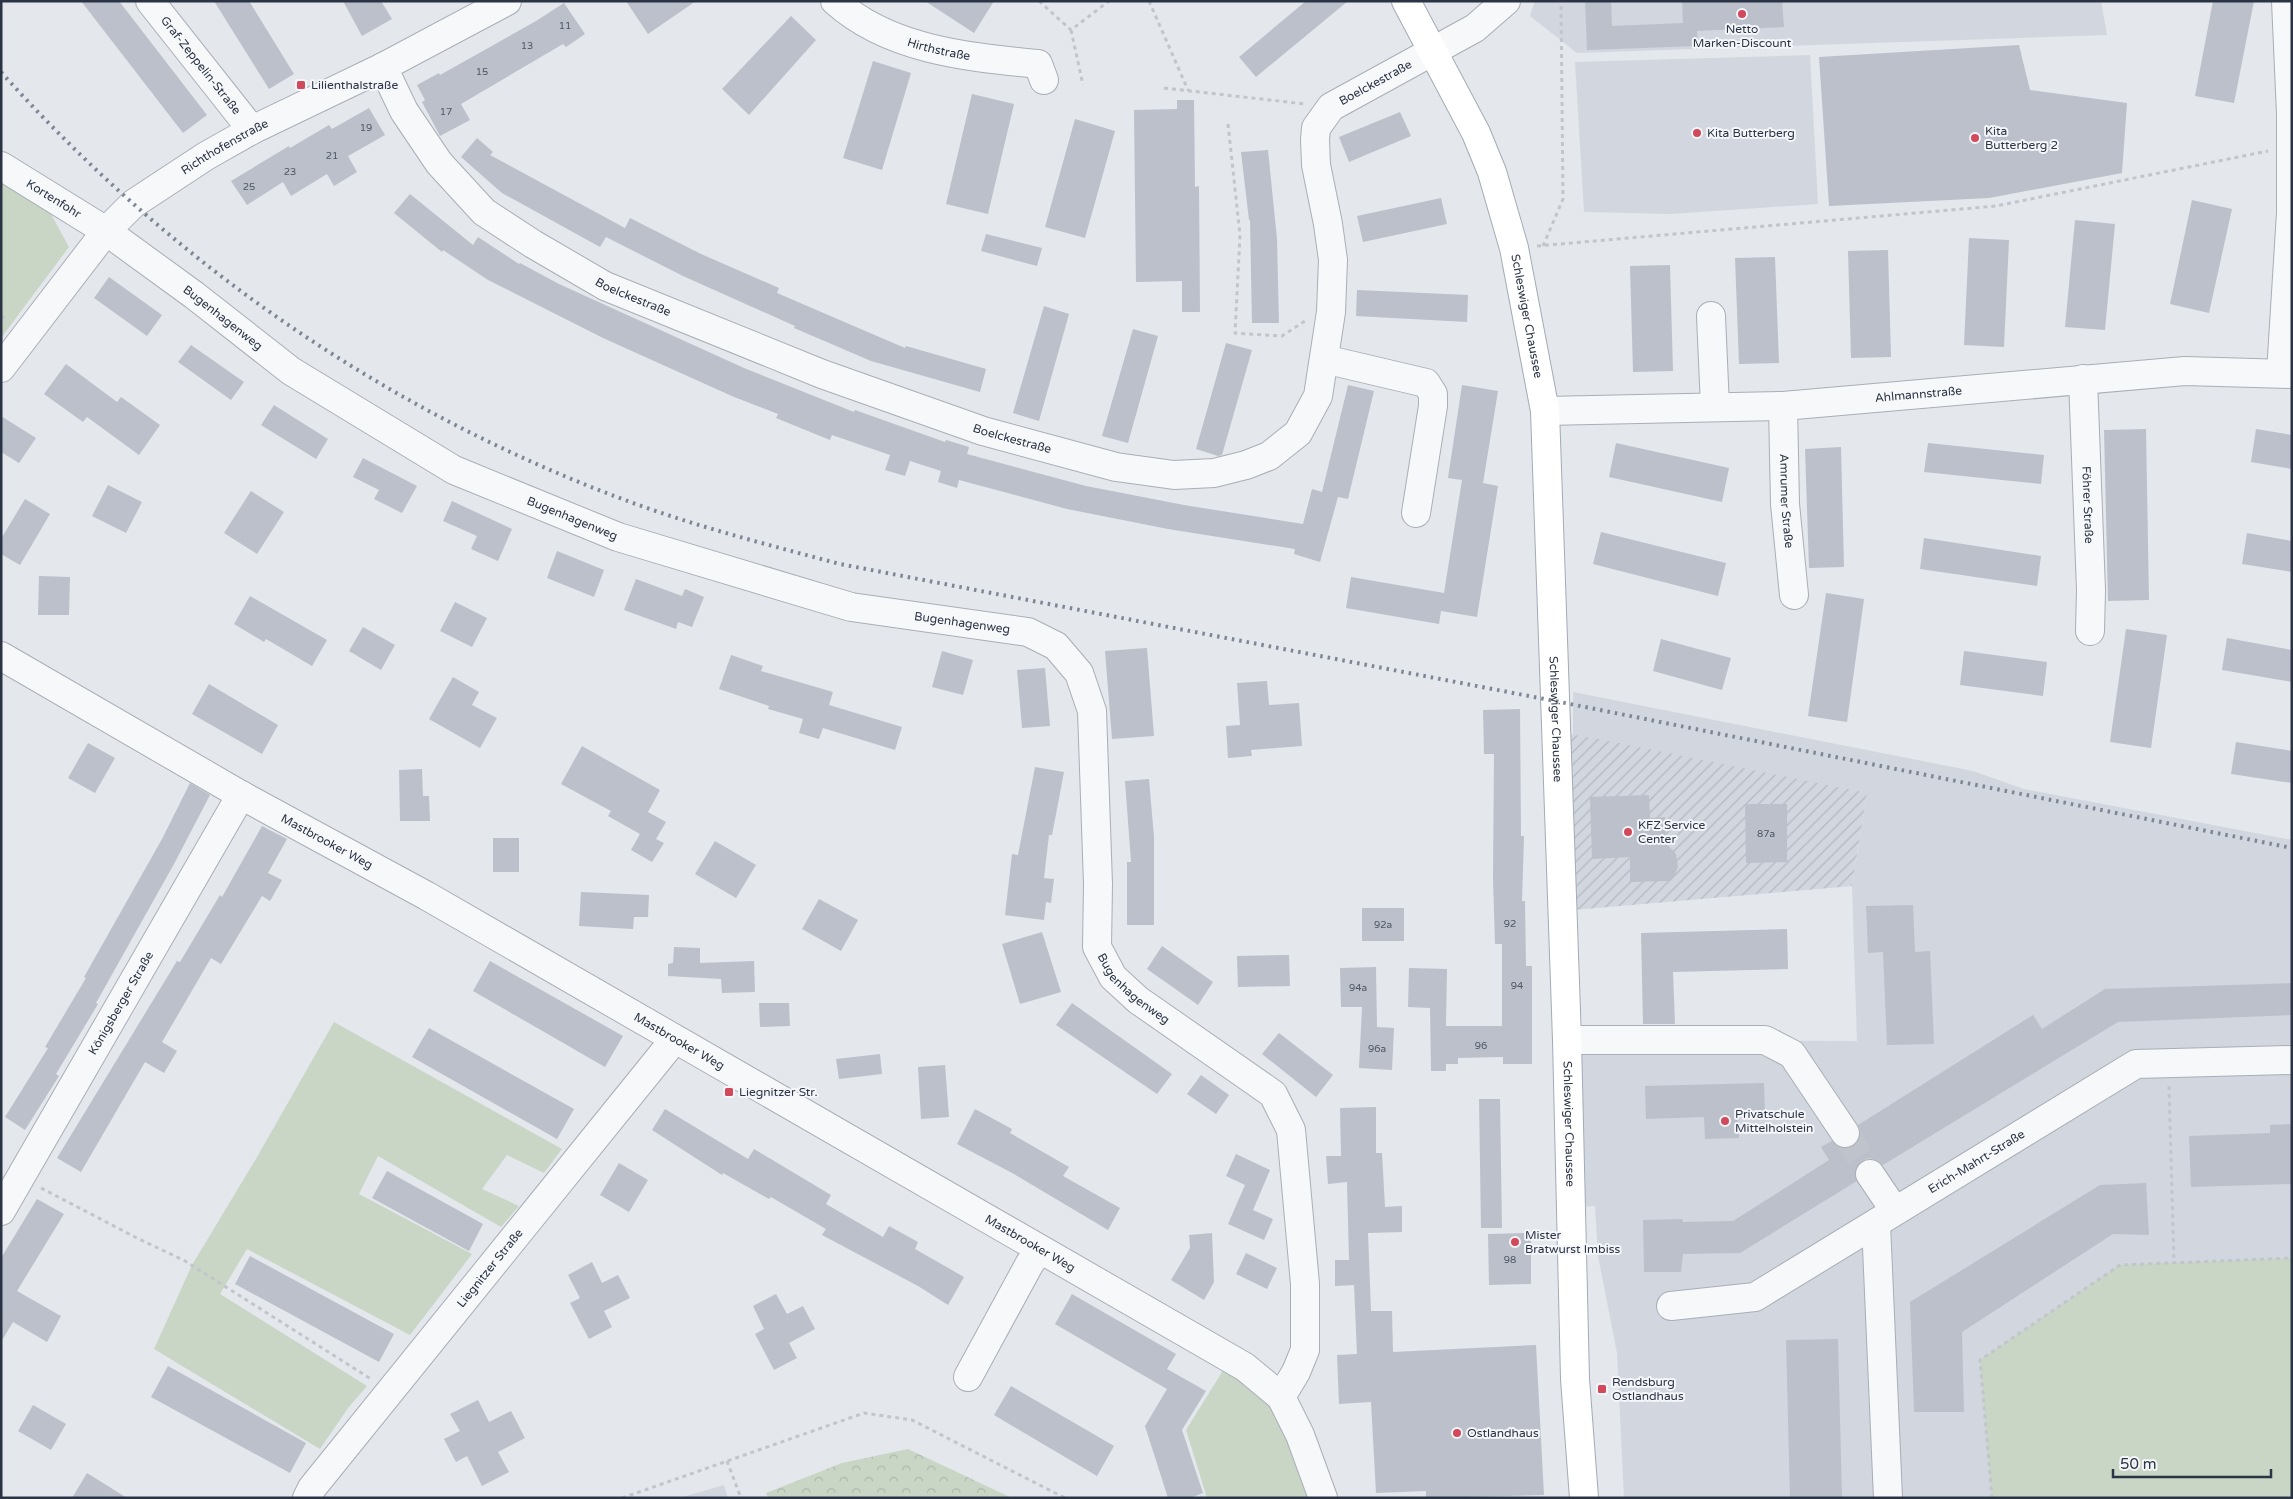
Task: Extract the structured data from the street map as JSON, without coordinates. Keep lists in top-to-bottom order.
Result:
{
  "streets": {
    "main road": ["Schleswiger Chaussee"],
    "street": [
      "Hirthstraße",
      "Graf-Zeppelin-Straße",
      "Boelckestraße",
      "Richthofenstraße",
      "Kortenfohr",
      "Bugenhagenweg",
      "Ahlmannstraße",
      "Amrumer Straße",
      "Föhrer Straße",
      "Mastbrooker Weg",
      "Königsberger Straße",
      "Erich-Mahrt-Straße",
      "Liegnitzer Straße"
    ]
  },
  "crossings": [
    ["Graf-Zeppelin-Straße", "Richthofenstraße"],
    ["Boelckestraße", "Richthofenstraße"],
    ["Boelckestraße", "Schleswiger Chaussee"],
    ["Richthofenstraße", "Kortenfohr"],
    ["Richthofenstraße", "Bugenhagenweg"],
    ["Kortenfohr", "Bugenhagenweg"],
    ["Schleswiger Chaussee", "Ahlmannstraße"],
    ["Bugenhagenweg", "Mastbrooker Weg"],
    ["Ahlmannstraße", "Amrumer Straße"],
    ["Ahlmannstraße", "Föhrer Straße"],
    ["Mastbrooker Weg", "Königsberger Straße"],
    ["Mastbrooker Weg", "Liegnitzer Straße"]
  ],
  "places": {
    "other": [
      "Netto Marken-Discount",
      "Kita Butterberg",
      "Kita Butterberg 2",
      "KFZ Service Center",
      "Privatschule Mittelholstein",
      "Mister Bratwurst Imbiss",
      "Ostlandhaus"
    ],
    "transit": ["Lilienthalstraße", "Liegnitzer Str.", "Rendsburg Ostlandhaus"]
  },
  "house_numbers": [
    "11",
    "13",
    "15",
    "17",
    "19",
    "21",
    "23",
    "25",
    "87a",
    "92",
    "92a",
    "94",
    "94a",
    "96",
    "96a",
    "98"
  ],
  "scale_bar": "50 m"
}
